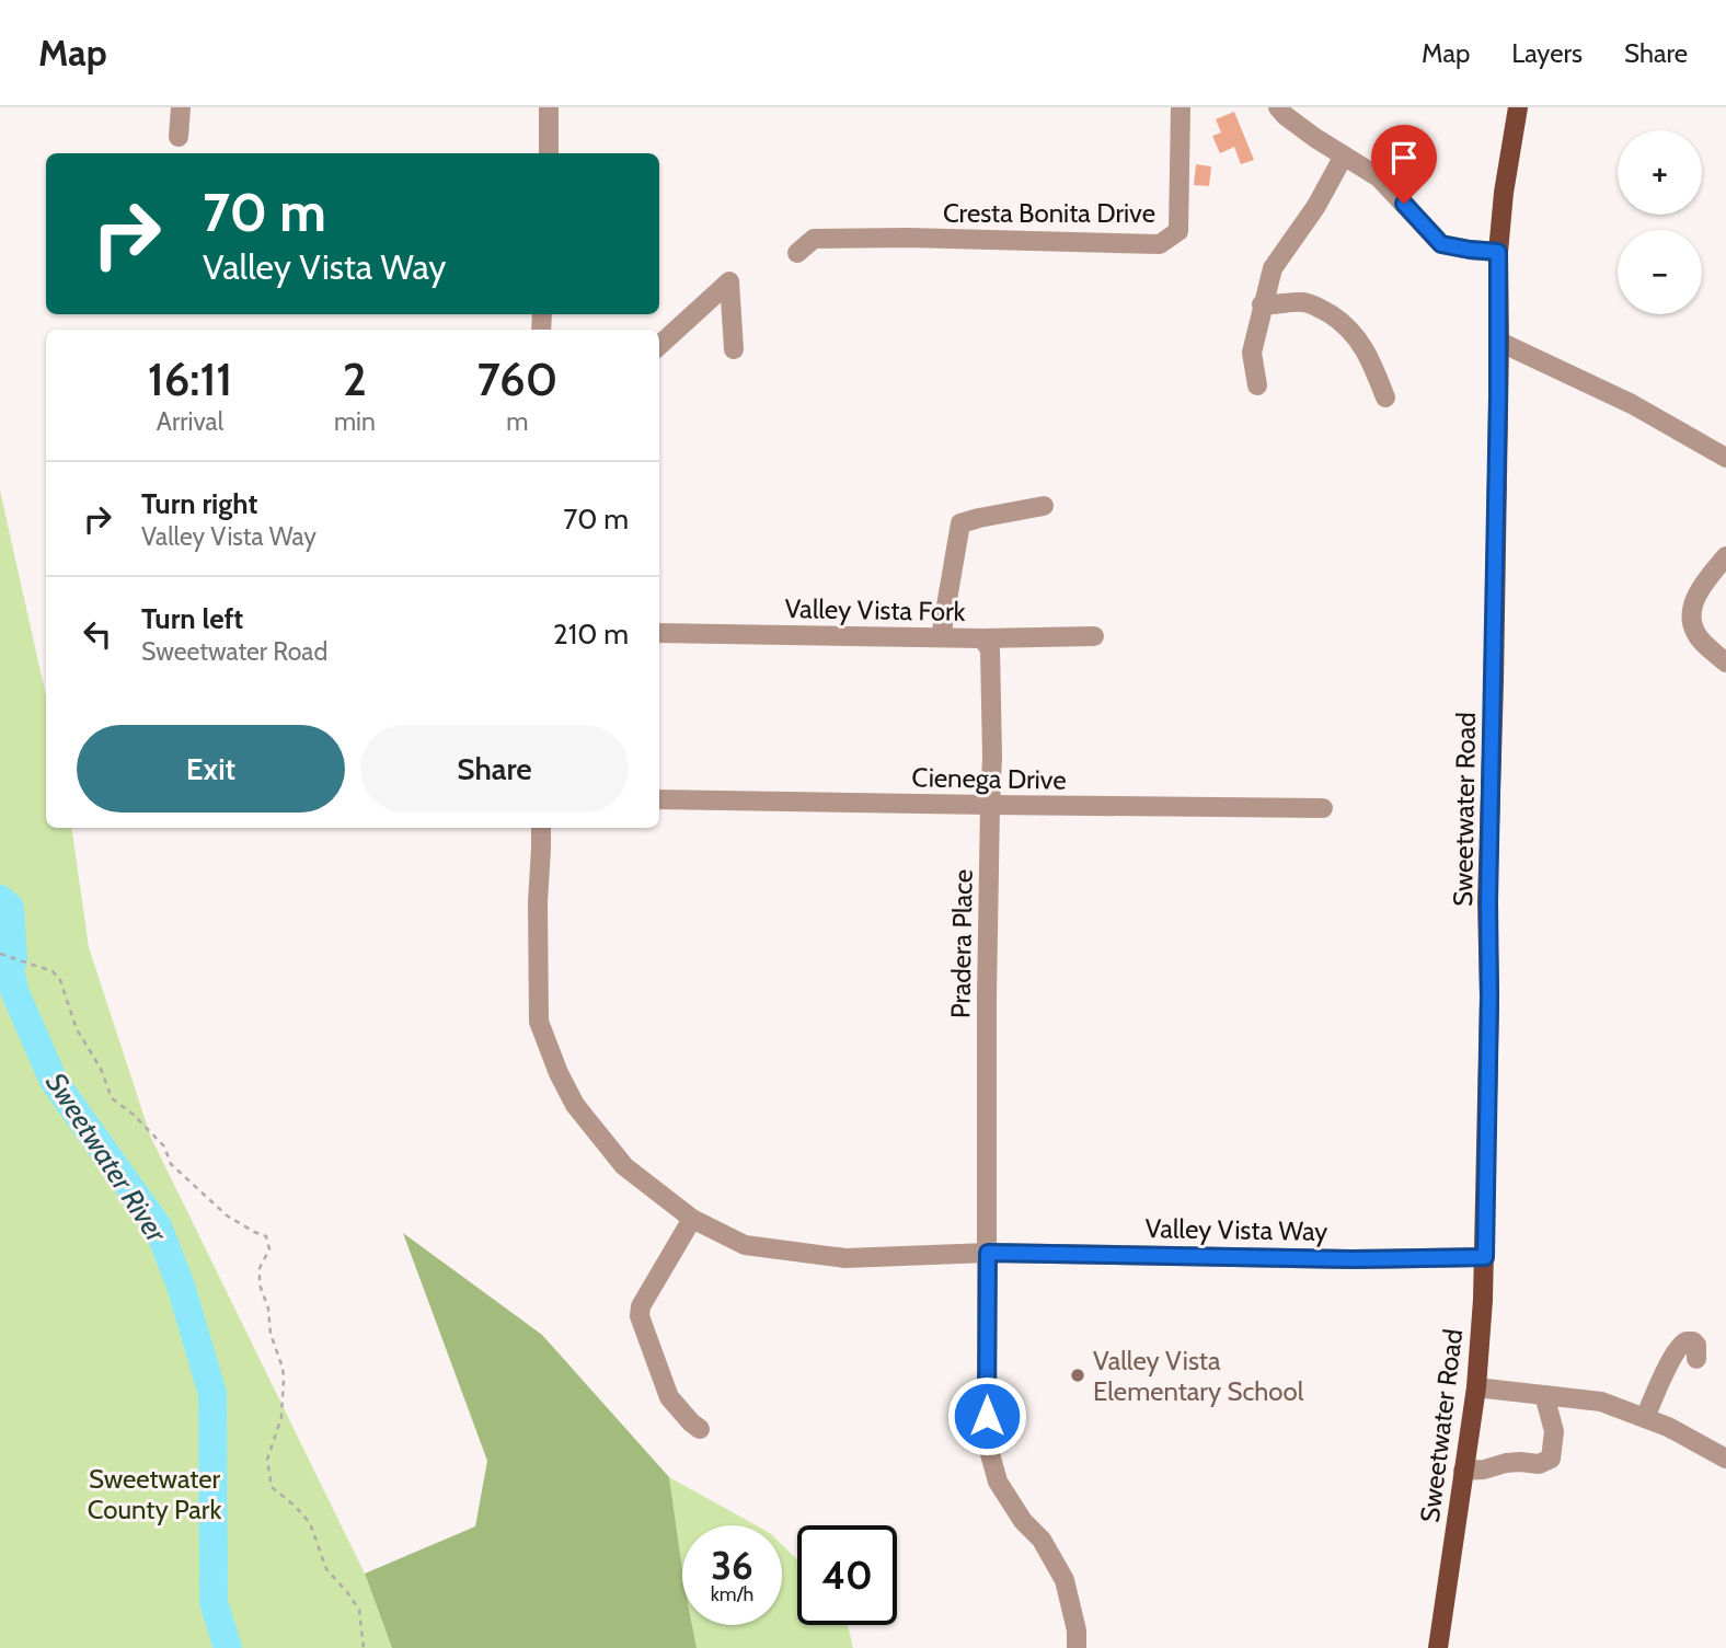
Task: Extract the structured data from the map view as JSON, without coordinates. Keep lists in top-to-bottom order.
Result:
{
  "streets": {
    "main road": ["Sweetwater Road"],
    "street": [
      "Cresta Bonita Drive",
      "Valley Vista Fork",
      "Cienega Drive",
      "Pradera Place",
      "Valley Vista Way"
    ]
  },
  "crossings": [
    ["Valley Vista Fork", "Pradera Place"],
    ["Cienega Drive", "Pradera Place"],
    ["Sweetwater Road", "Valley Vista Way"],
    ["Pradera Place", "Valley Vista Way"]
  ],
  "water": ["Sweetwater River"],
  "parks": ["Sweetwater County Park"],
  "places": ["Valley Vista Elementary School"],
  "page": {
    "header": "Map",
    "nav": ["Map", "Layers", "Share"],
    "map_buttons": ["+", "−"],
    "turn": ["70 m", "Valley Vista Way"],
    "eta": [
      "16:11",
      "Arrival",
      "2",
      "min",
      "760",
      "m"
    ],
    "list": [
      {
        "name": "Turn right",
        "note": "Valley Vista Way",
        "value": "70 m"
      },
      {
        "name": "Turn left",
        "note": "Sweetwater Road",
        "value": "210 m"
      }
    ],
    "buttons": ["Exit", "Share"],
    "speed": "36 km/h",
    "limit": "40"
  }
}
